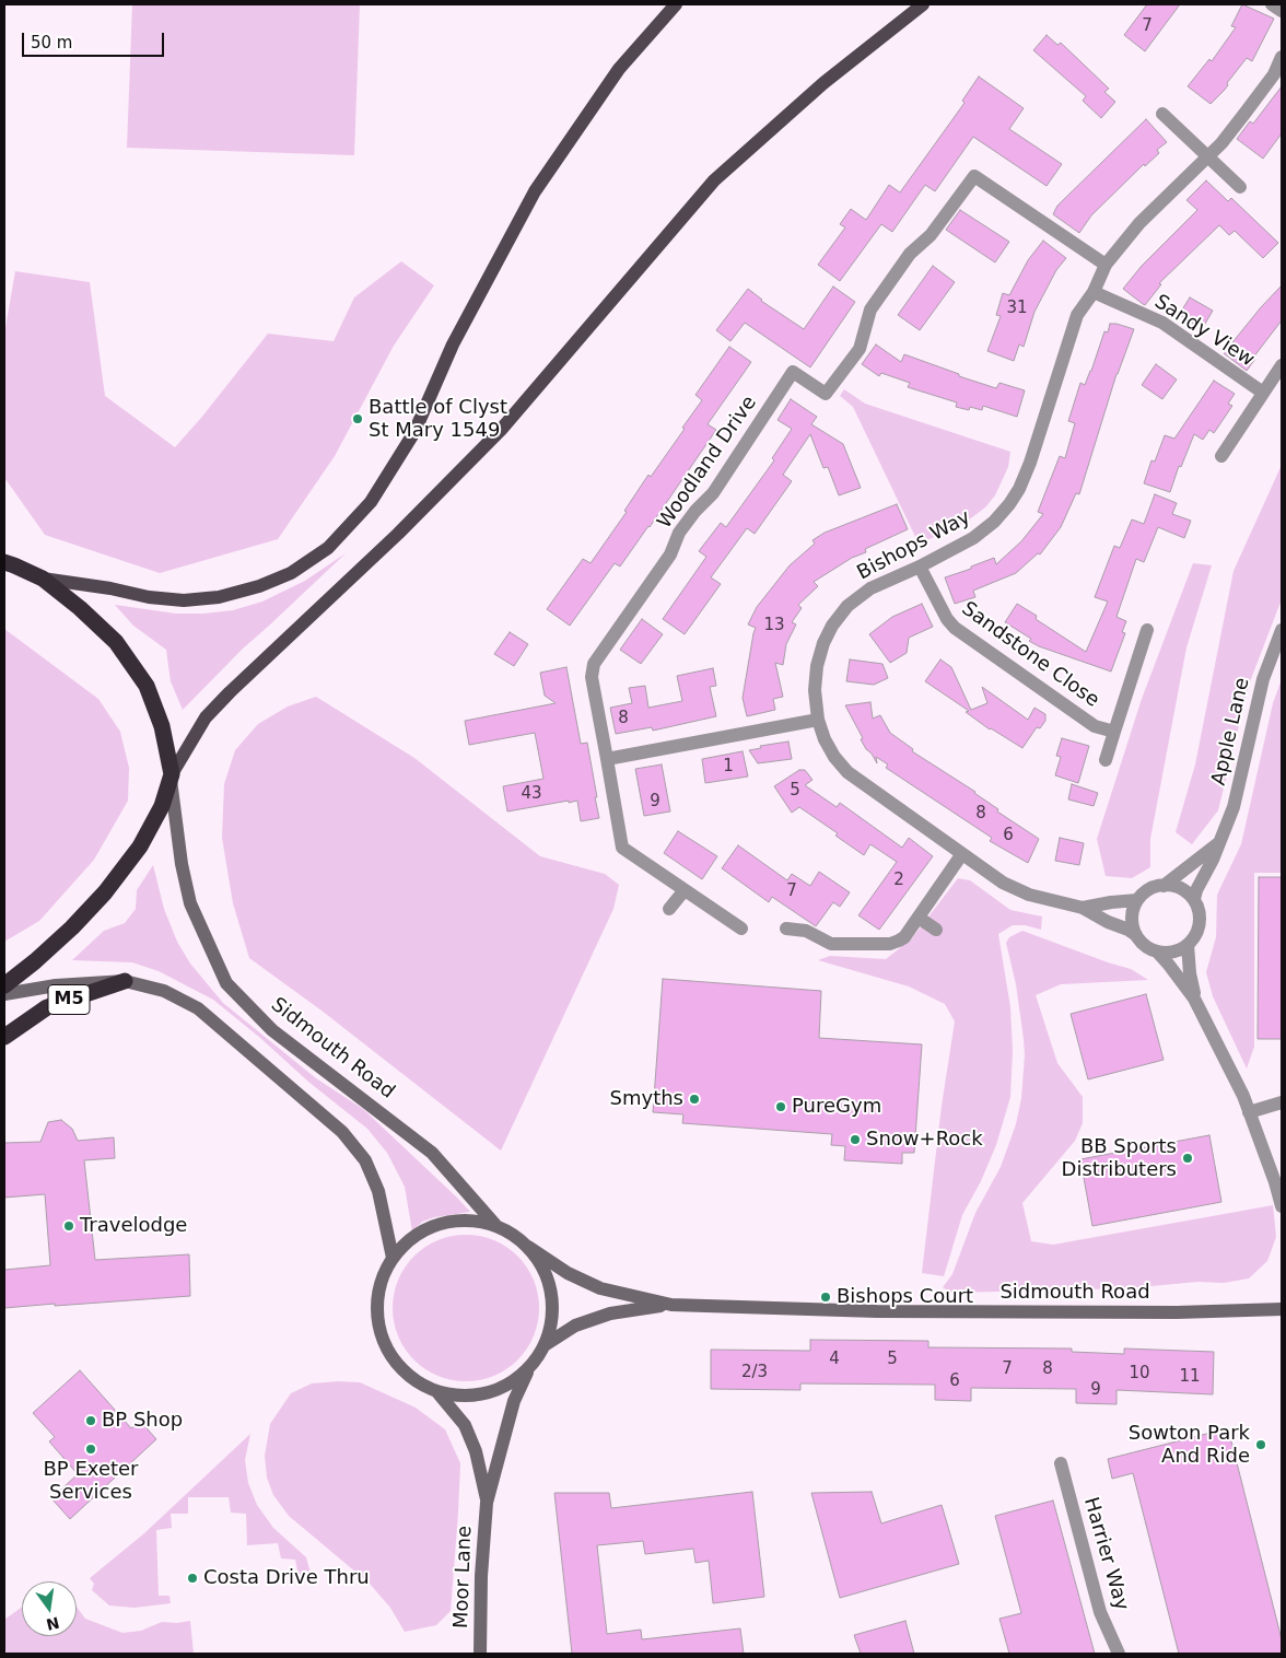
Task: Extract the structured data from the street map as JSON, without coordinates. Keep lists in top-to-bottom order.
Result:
{
  "streets": {
    "highway": ["M5"],
    "main road": ["Sidmouth Road", "Moor Lane"],
    "street": [
      "Sandy View",
      "Woodland Drive",
      "Bishops Way",
      "Sandstone Close",
      "Apple Lane",
      "Harrier Way"
    ]
  },
  "crossings": [
    ["Sandy View", "Bishops Way"],
    ["Woodland Drive", "Bishops Way"],
    ["Bishops Way", "Sandstone Close"],
    ["Bishops Way", "Apple Lane"],
    ["Sidmouth Road", "Moor Lane"]
  ],
  "places": [
    "Battle of Clyst St Mary 1549",
    "Smyths",
    "PureGym",
    "Snow+Rock",
    "BB Sports Distributers",
    "Travelodge",
    "Bishops Court",
    "BP Shop",
    "Sowton Park And Ride",
    "BP Exeter Services",
    "Costa Drive Thru"
  ],
  "house_numbers": [
    "7",
    "31",
    "13",
    "8",
    "1",
    "5",
    "43",
    "9",
    "8",
    "6",
    "2",
    "7",
    "4",
    "5",
    "7",
    "8",
    "2/3",
    "10",
    "11",
    "6",
    "9"
  ],
  "scale_bar": "50 m",
  "north": "bottom"
}
